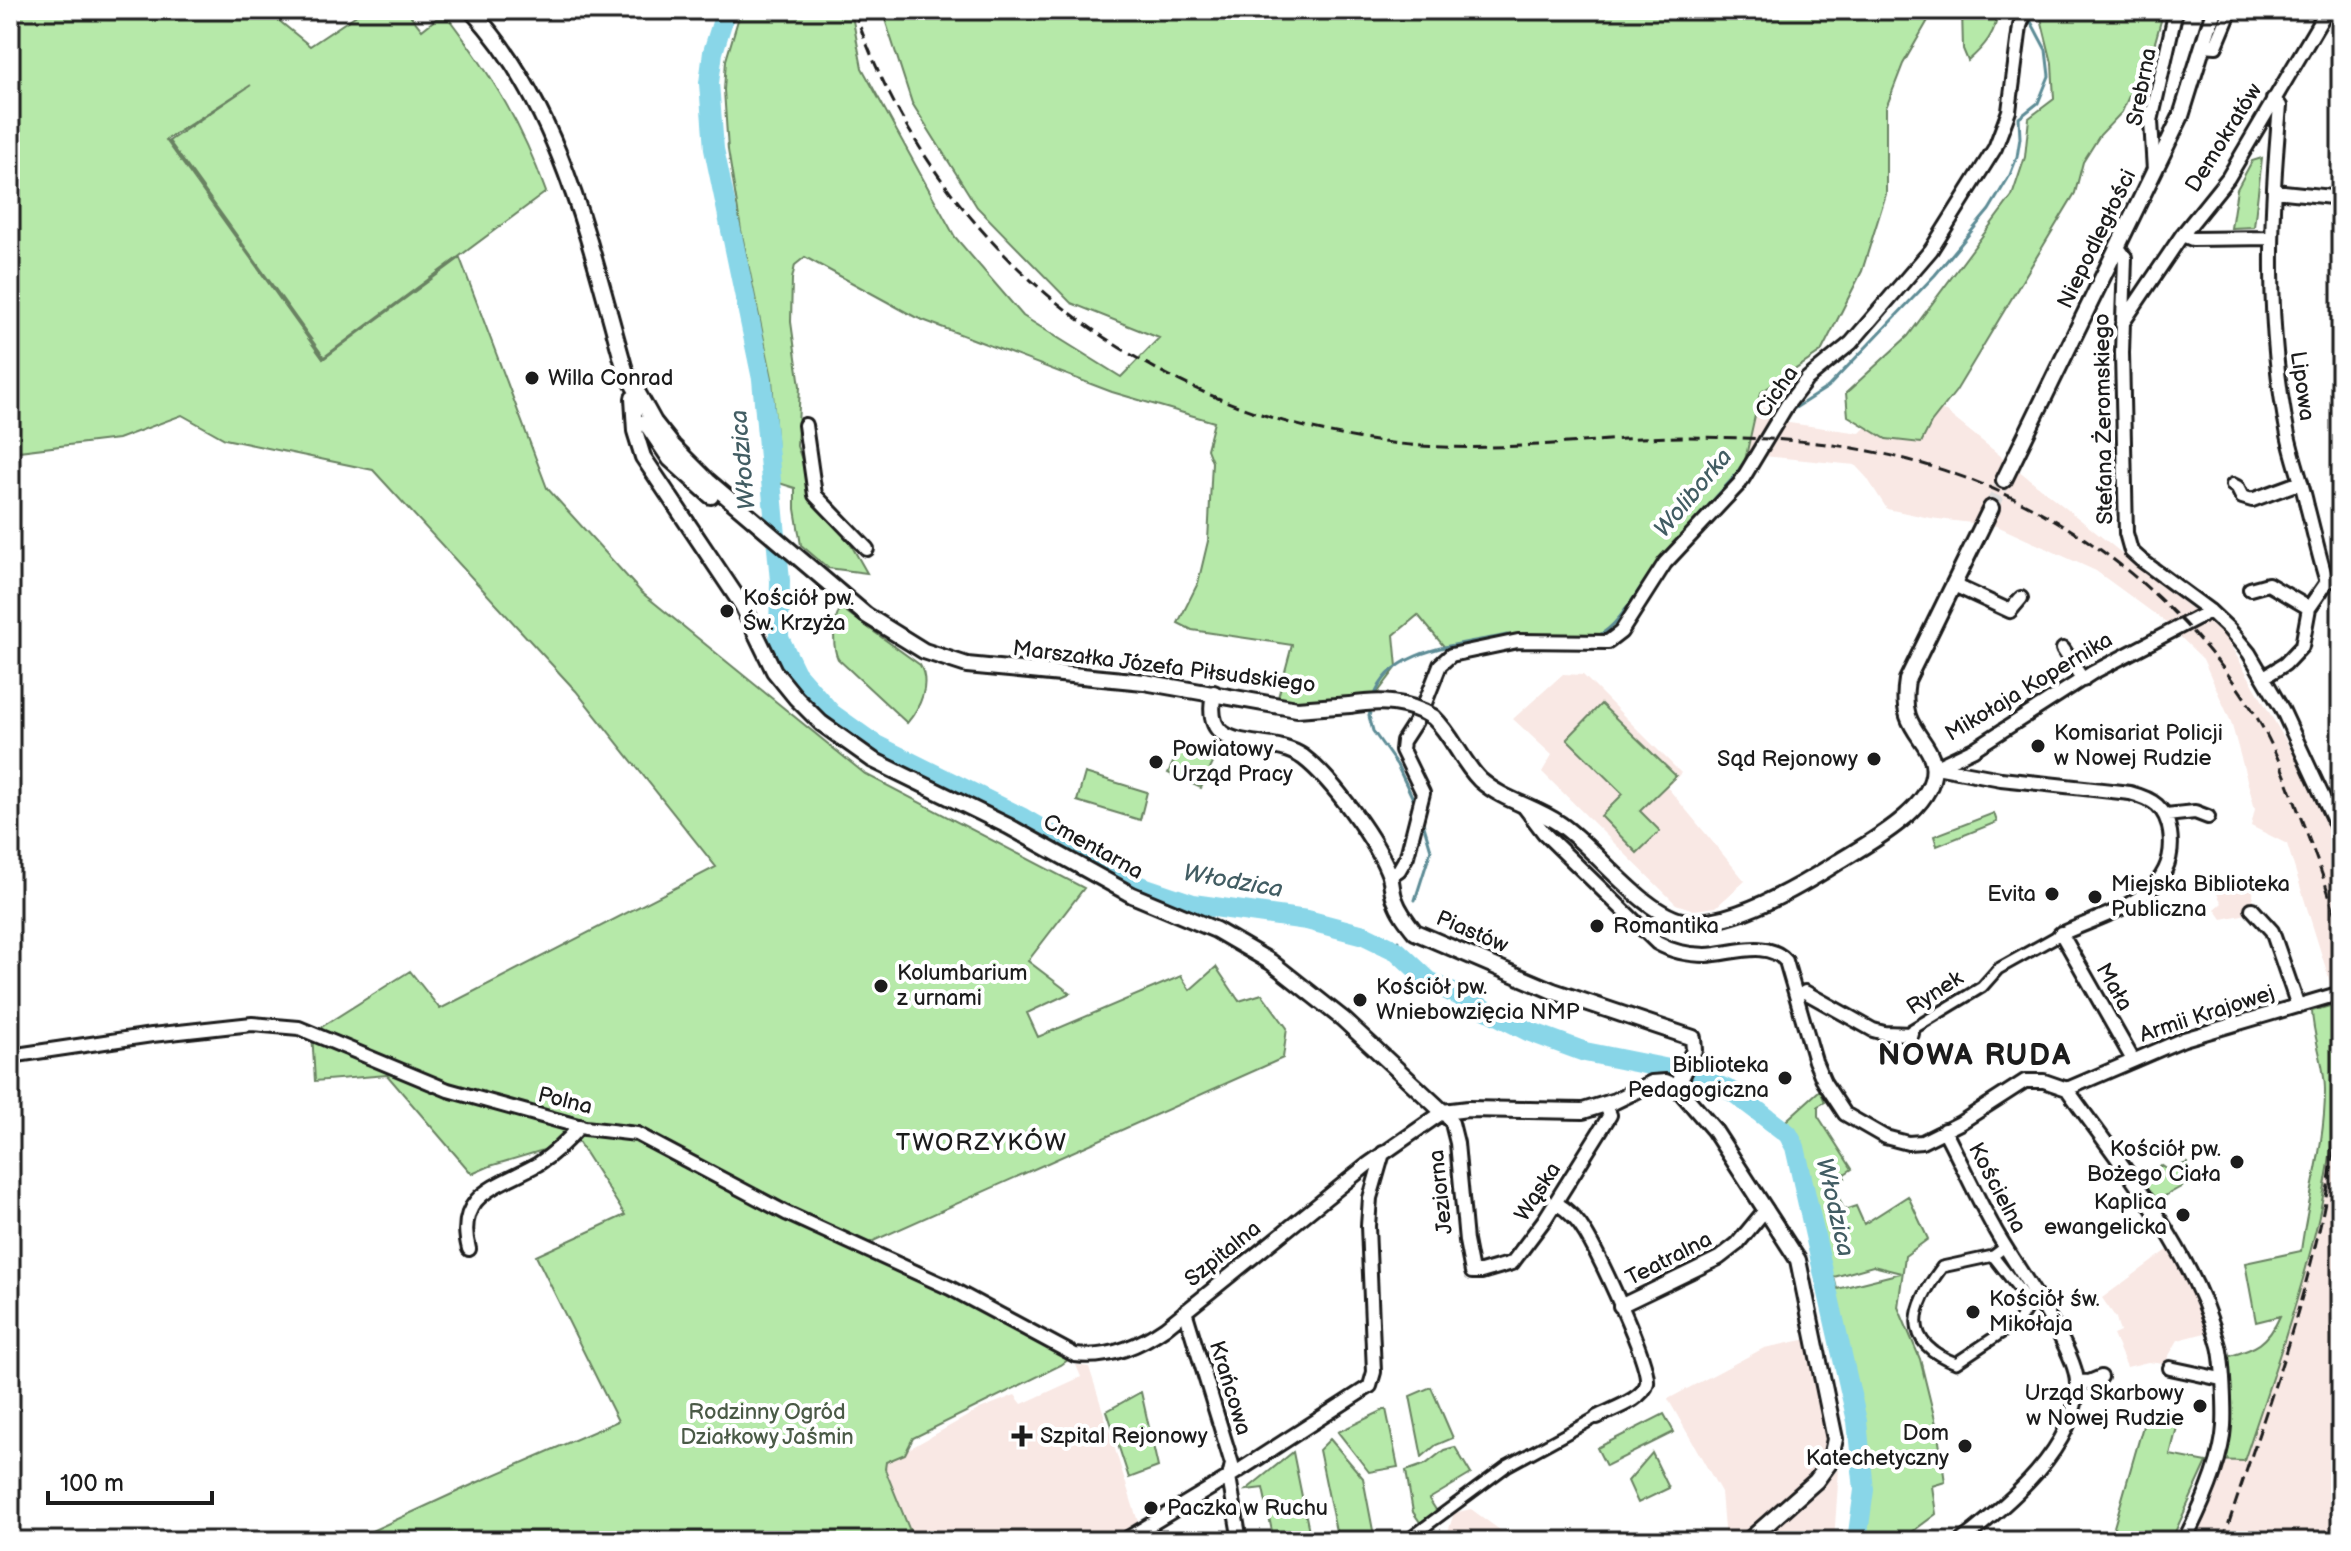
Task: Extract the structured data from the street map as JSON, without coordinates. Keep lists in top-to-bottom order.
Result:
{
  "streets": {
    "street": [
      "Srebrna",
      "Demokratów",
      "Niepodległości",
      "Lipowa",
      "Cicha",
      "Stefana Żeromskiego",
      "Marszałka Józefa Piłsudskiego",
      "Mikołaja Kopernika",
      "Cmentarna",
      "Piastów",
      "Mała",
      "Rynek",
      "Armii Krajowej",
      "Polna",
      "Kościelna",
      "Jeziorna",
      "Wąska",
      "Szpitalna",
      "Teatralna",
      "Krańcowa"
    ]
  },
  "crossings": [
    ["Srebrna", "Niepodległości"],
    ["Demokratów", "Lipowa"],
    ["Demokratów", "Stefana Żeromskiego"],
    ["Niepodległości", "Stefana Żeromskiego"],
    ["Cicha", "Piastów"],
    ["Stefana Żeromskiego", "Mikołaja Kopernika"],
    ["Marszałka Józefa Piłsudskiego", "Mikołaja Kopernika"],
    ["Cmentarna", "Jeziorna"],
    ["Cmentarna", "Szpitalna"],
    ["Mała", "Rynek"],
    ["Mała", "Armii Krajowej"],
    ["Polna", "Szpitalna"],
    ["Jeziorna", "Wąska"],
    ["Jeziorna", "Szpitalna"],
    ["Wąska", "Teatralna"],
    ["Szpitalna", "Krańcowa"]
  ],
  "districts": ["NOWA RUDA", "TWORZYKÓW"],
  "water": ["Włodzica", "Woliborka"],
  "parks": ["Rodzinny Ogród Działkowy Jaśmin"],
  "places": {
    "other": [
      "Willa Conrad",
      "Kościół pw. Św. Krzyża",
      "Komisariat Policji w Nowej Rudzie",
      "Sąd Rejonowy",
      "Powiatowy Urząd Pracy",
      "Evita",
      "Miejska Biblioteka Publiczna",
      "Romantika",
      "Kolumbarium z urnami",
      "Kościół pw. Wniebowzięcia NMP",
      "Biblioteka Pedagogiczna",
      "Kościół pw. Bożego Ciała",
      "Kaplica ewangelicka",
      "Kościół św. Mikołaja",
      "Urząd Skarbowy w Nowej Rudzie",
      "Dom Katechetyczny",
      "Paczka w Ruchu"
    ],
    "health": ["Szpital Rejonowy"]
  },
  "scale_bar": "100 m"
}
